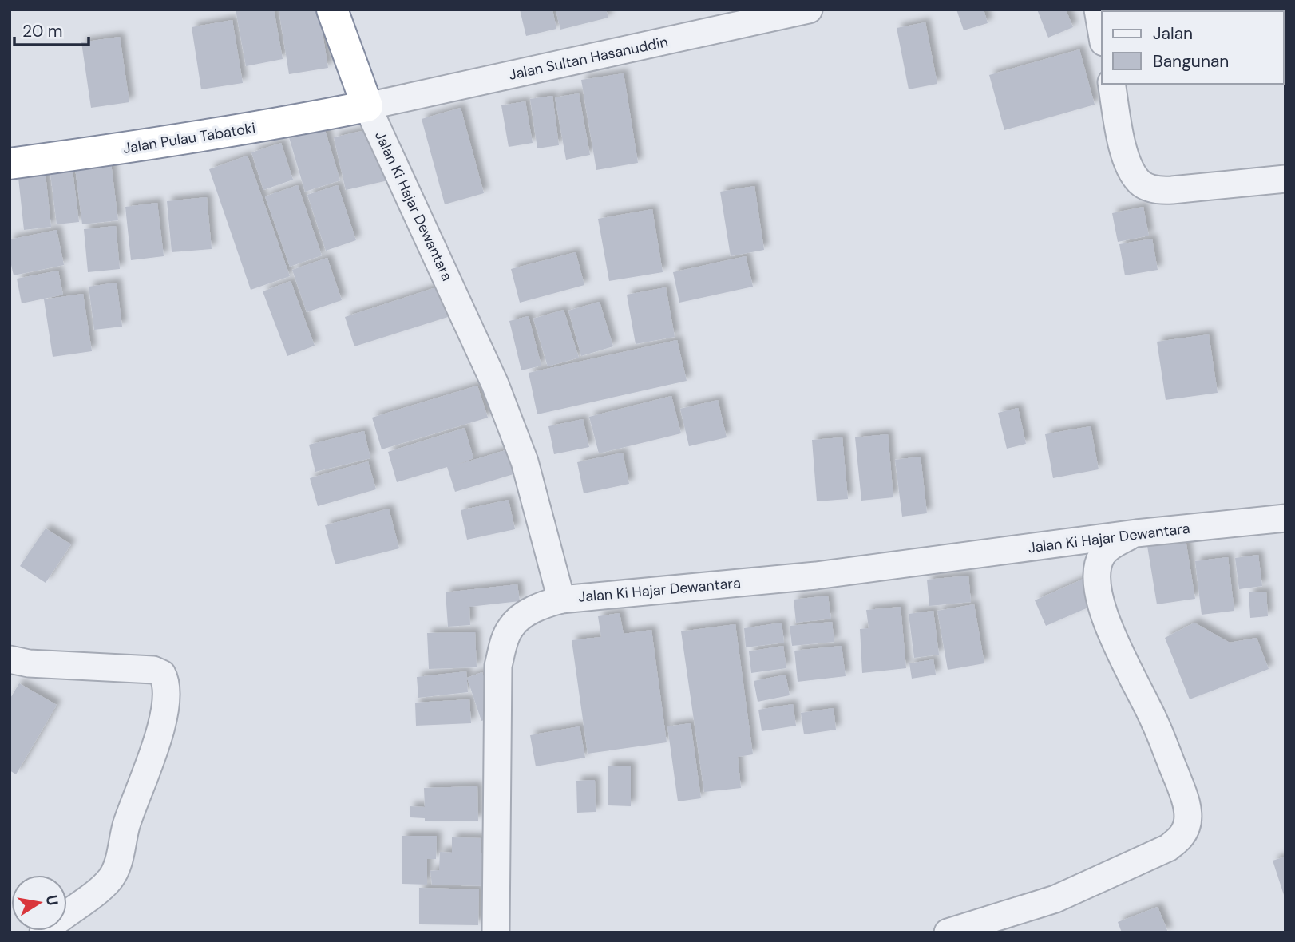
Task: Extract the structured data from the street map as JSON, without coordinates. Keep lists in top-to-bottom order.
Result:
{
  "streets": {
    "highway": ["Jalan Pulau Tabatoki"],
    "street": ["Jalan Sultan Hasanuddin", "Jalan Ki Hajar Dewantara"]
  },
  "crossings": [
    ["Jalan Sultan Hasanuddin", "Jalan Pulau Tabatoki"],
    ["Jalan Sultan Hasanuddin", "Jalan Ki Hajar Dewantara"],
    ["Jalan Pulau Tabatoki", "Jalan Ki Hajar Dewantara"]
  ],
  "legend": ["Jalan", "Bangunan"],
  "scale_bar": "20 m",
  "north": "right"
}
